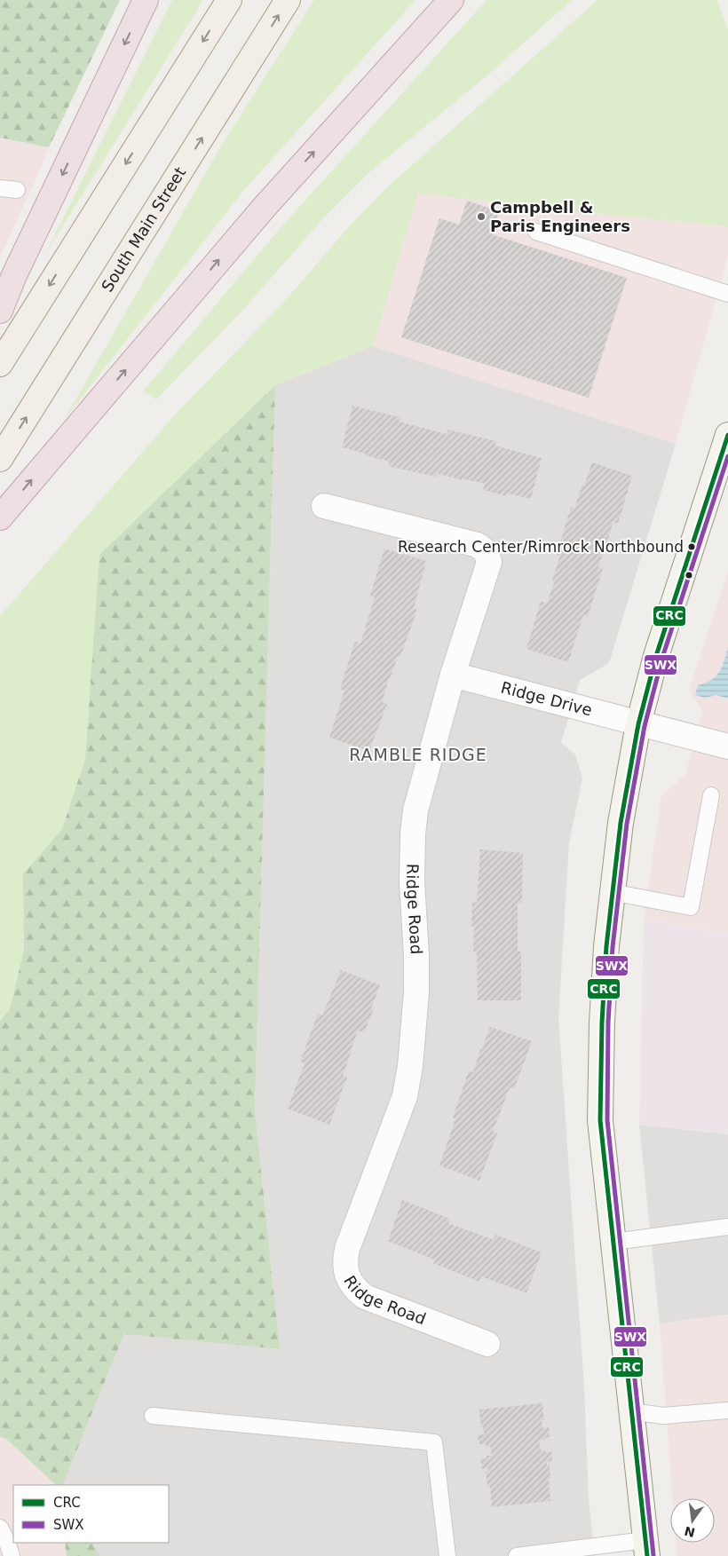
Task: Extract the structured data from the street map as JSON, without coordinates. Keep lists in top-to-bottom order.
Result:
{
  "streets": {
    "main road": ["South Main Street"],
    "street": ["Ridge Drive", "Ridge Road"]
  },
  "crossings": [
    ["Ridge Drive", "Ridge Road"]
  ],
  "districts": ["RAMBLE RIDGE"],
  "places": ["Campbell & Paris Engineers", "Research Center/Rimrock Northbound"],
  "lines": ["transit line CRC", "transit line SWX"],
  "legend": ["CRC", "SWX"],
  "north": "bottom"
}
